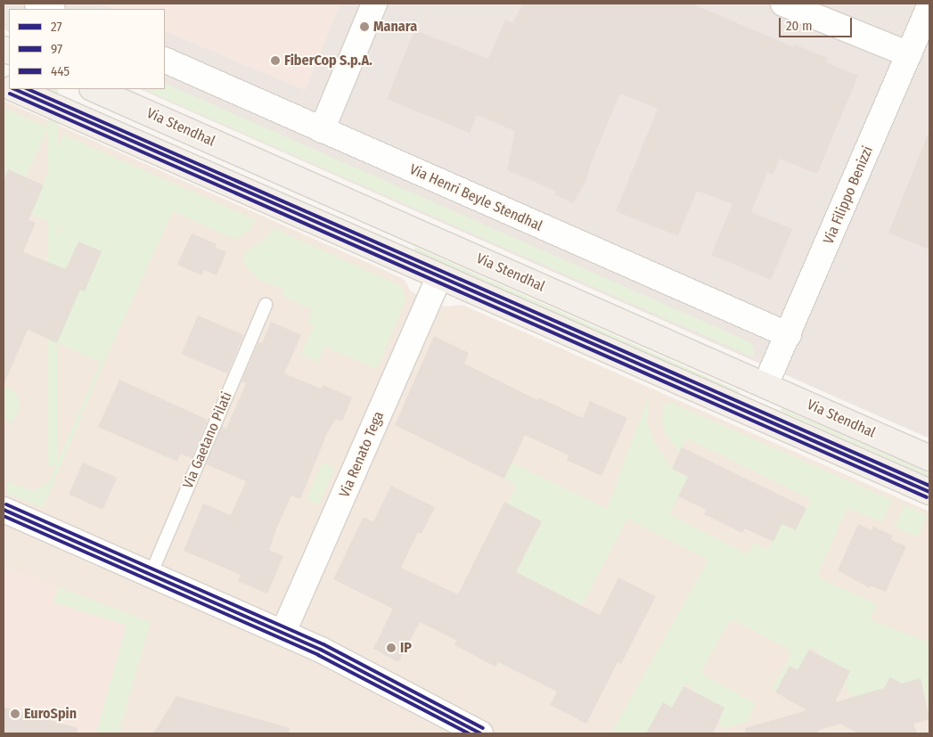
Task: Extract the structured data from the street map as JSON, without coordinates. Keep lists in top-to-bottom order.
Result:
{
  "streets": {
    "main road": ["Via Stendhal"],
    "street": ["Via Filippo Benizzi", "Via Henri Beyle Stendhal", "Via Renato Tega"],
    "lane": ["Via Gaetano Pilati"]
  },
  "crossings": [
    ["Via Stendhal", "Via Filippo Benizzi"],
    ["Via Filippo Benizzi", "Via Henri Beyle Stendhal"]
  ],
  "places": [
    "Manara",
    "FiberCop S.p.A.",
    "IP",
    "EuroSpin"
  ],
  "lines": ["transit line 27", "transit line 445", "transit line 97"],
  "legend": ["27", "97", "445"],
  "scale_bar": "20 m"
}
